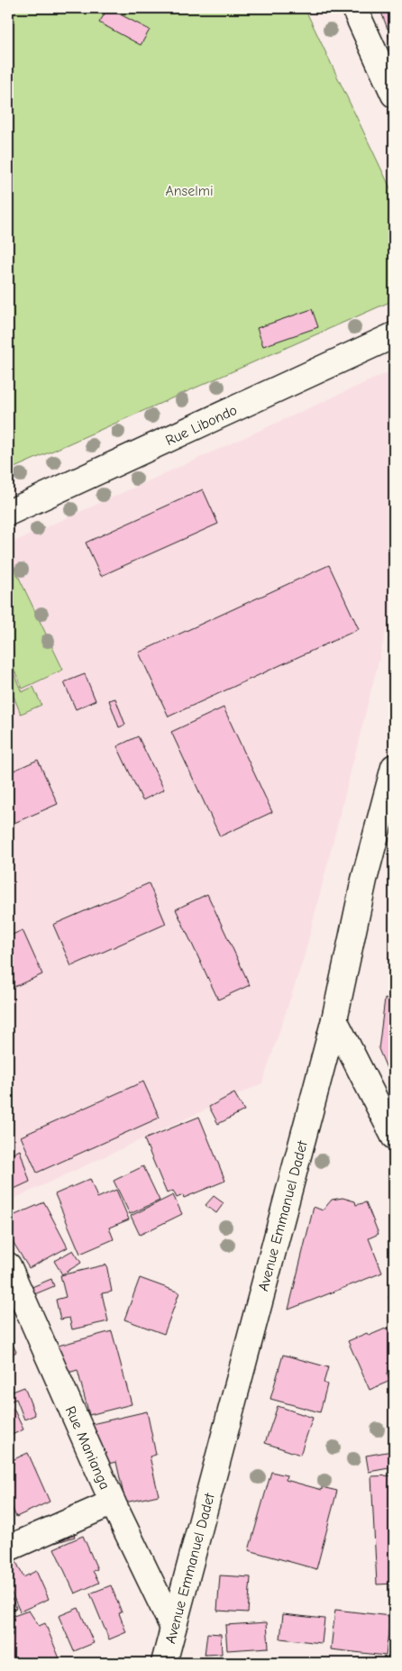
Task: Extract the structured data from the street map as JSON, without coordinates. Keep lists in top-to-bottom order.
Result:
{
  "streets": {
    "street": ["Rue Libondo", "Avenue Emmanuel Dadet", "Rue Manianga"]
  },
  "crossings": [
    ["Avenue Emmanuel Dadet", "Rue Manianga"]
  ],
  "parks": ["Anselmi"]
}
